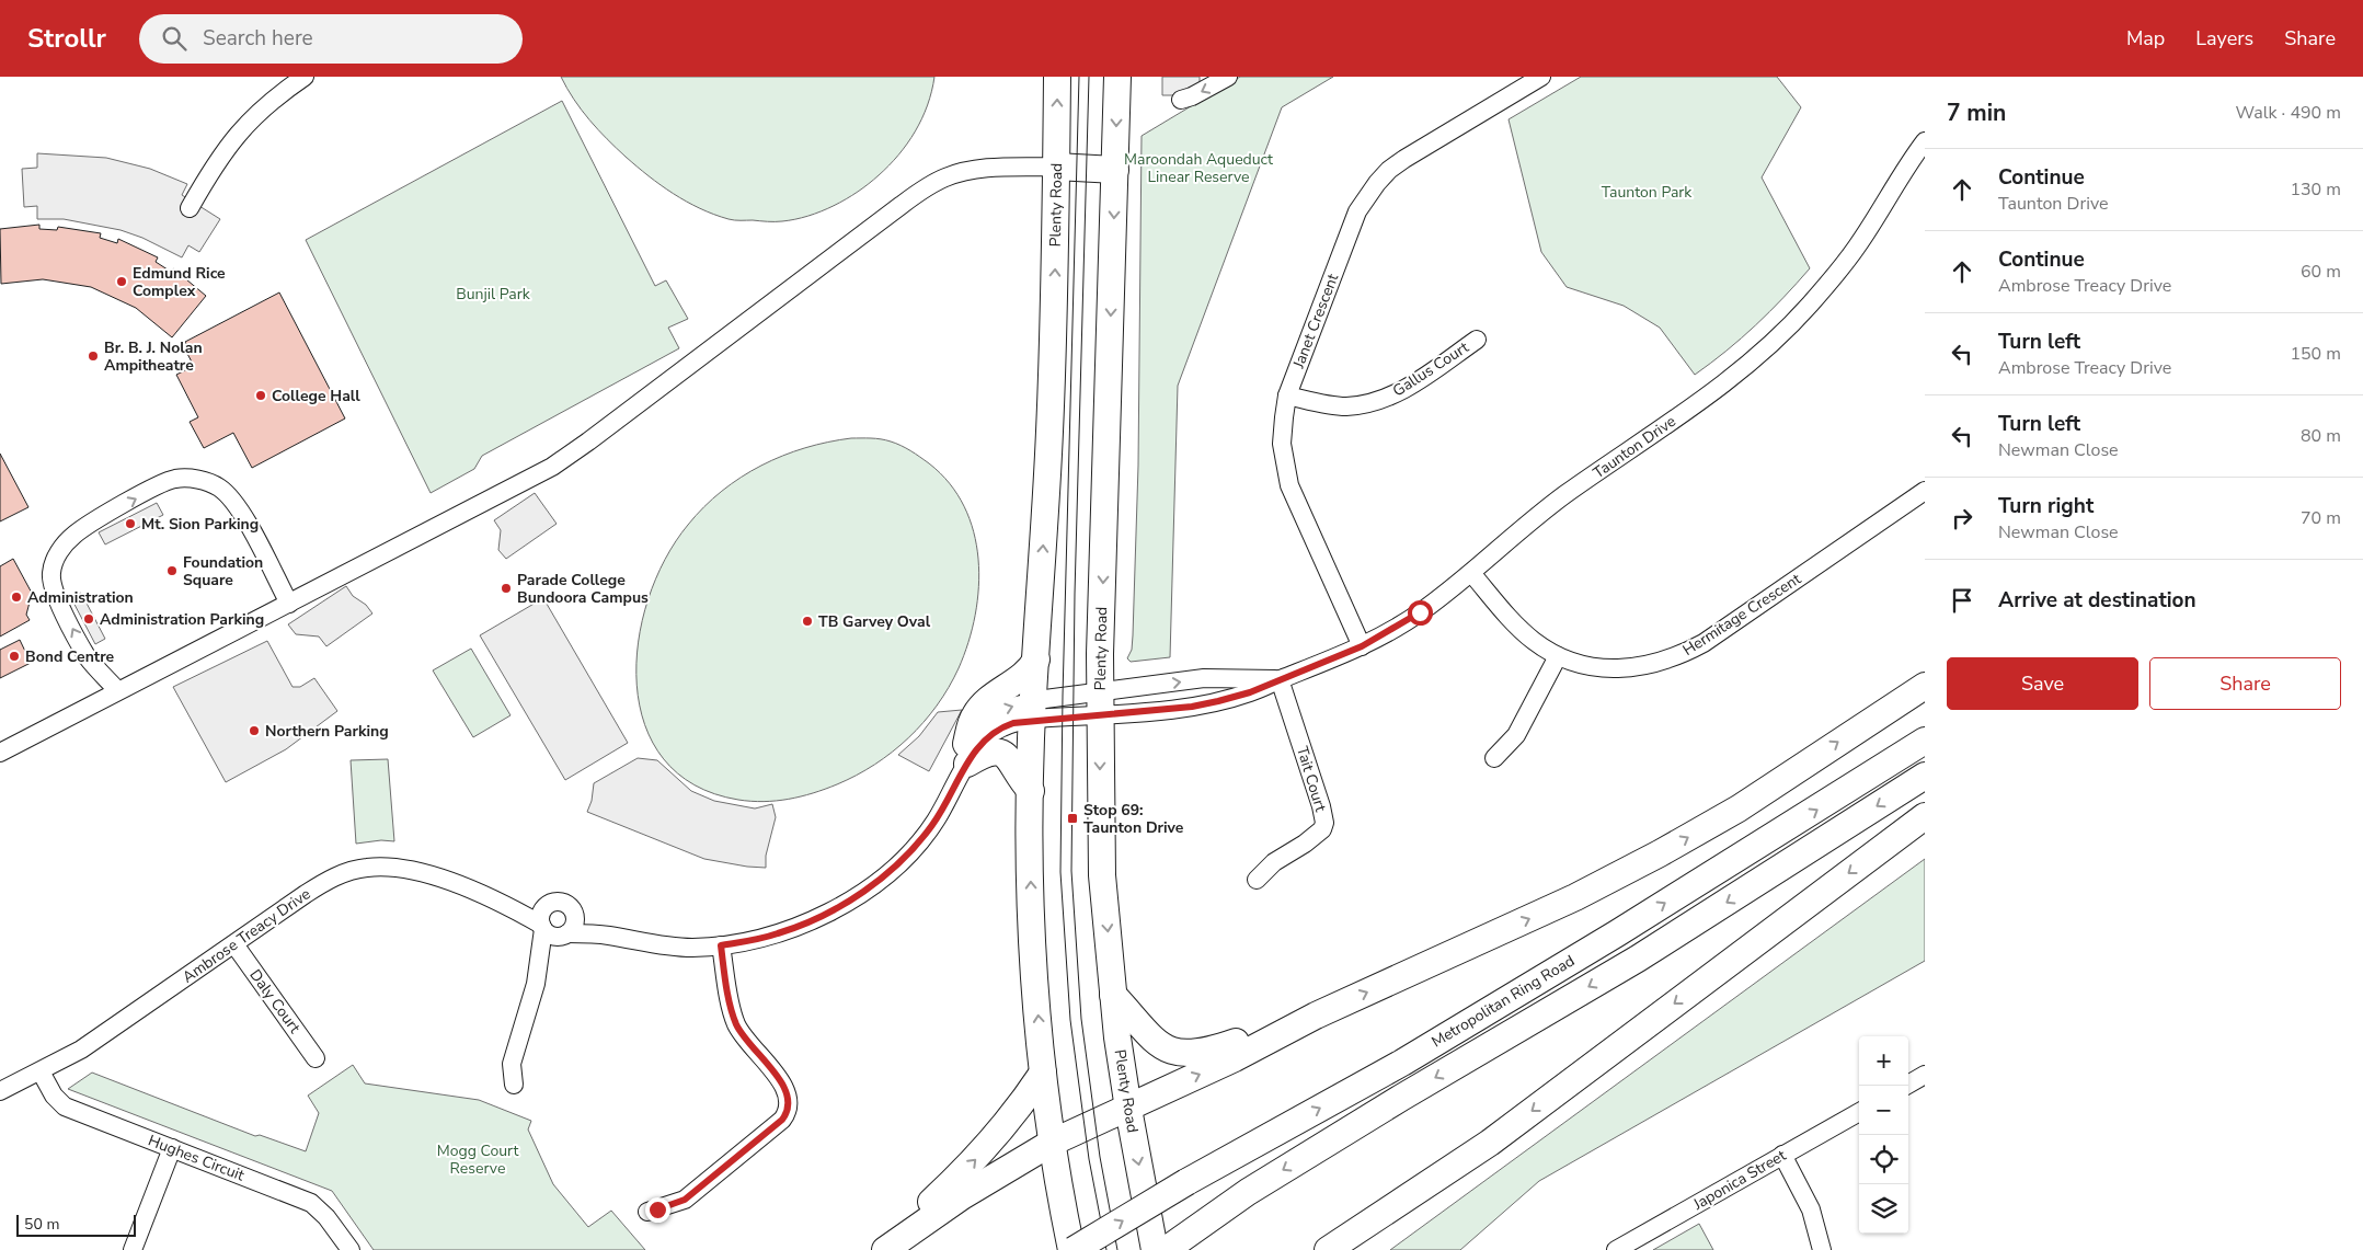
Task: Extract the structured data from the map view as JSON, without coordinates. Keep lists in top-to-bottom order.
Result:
{
  "streets": {
    "highway": ["Plenty Road", "Metropolitan Ring Road"],
    "street": [
      "Janet Crescent",
      "Gallus Court",
      "Taunton Drive",
      "Hermitage Crescent",
      "Tait Court",
      "Ambrose Treacy Drive",
      "Daly Court",
      "Hughes Circuit",
      "Japonica Street"
    ]
  },
  "crossings": [
    ["Plenty Road", "Taunton Drive"],
    ["Plenty Road", "Metropolitan Ring Road"],
    ["Janet Crescent", "Gallus Court"],
    ["Janet Crescent", "Taunton Drive"],
    ["Taunton Drive", "Hermitage Crescent"],
    ["Taunton Drive", "Tait Court"],
    ["Ambrose Treacy Drive", "Daly Court"],
    ["Ambrose Treacy Drive", "Hughes Circuit"]
  ],
  "parks": [
    "Maroondah Aqueduct Linear Reserve",
    "Taunton Park",
    "Bunjil Park",
    "Mogg Court Reserve"
  ],
  "places": {
    "other": [
      "Edmund Rice Complex",
      "Br. B. J. Nolan Ampitheatre",
      "College Hall",
      "Mt. Sion Parking",
      "Foundation Square",
      "Parade College Bundoora Campus",
      "Administration",
      "Administration Parking",
      "TB Garvey Oval",
      "Bond Centre",
      "Northern Parking"
    ],
    "transit": ["Stop 69: Taunton Drive"]
  },
  "scale_bar": "50 m",
  "page": {
    "header": "Strollr",
    "search": "Search here",
    "nav": ["Map", "Layers", "Share"],
    "heading": ["7 min", "Walk · 490 m"],
    "list": [
      ["Continue", "Taunton Drive", "130 m"],
      ["Continue", "Ambrose Treacy Drive", "60 m"],
      ["Turn left", "Ambrose Treacy Drive", "150 m"],
      ["Turn left", "Newman Close", "80 m"],
      ["Turn right", "Newman Close", "70 m"],
      "Arrive at destination"
    ],
    "buttons": ["Save", "Share"],
    "map_buttons": ["+", "−"],
    "scale": "50 m"
  }
}
